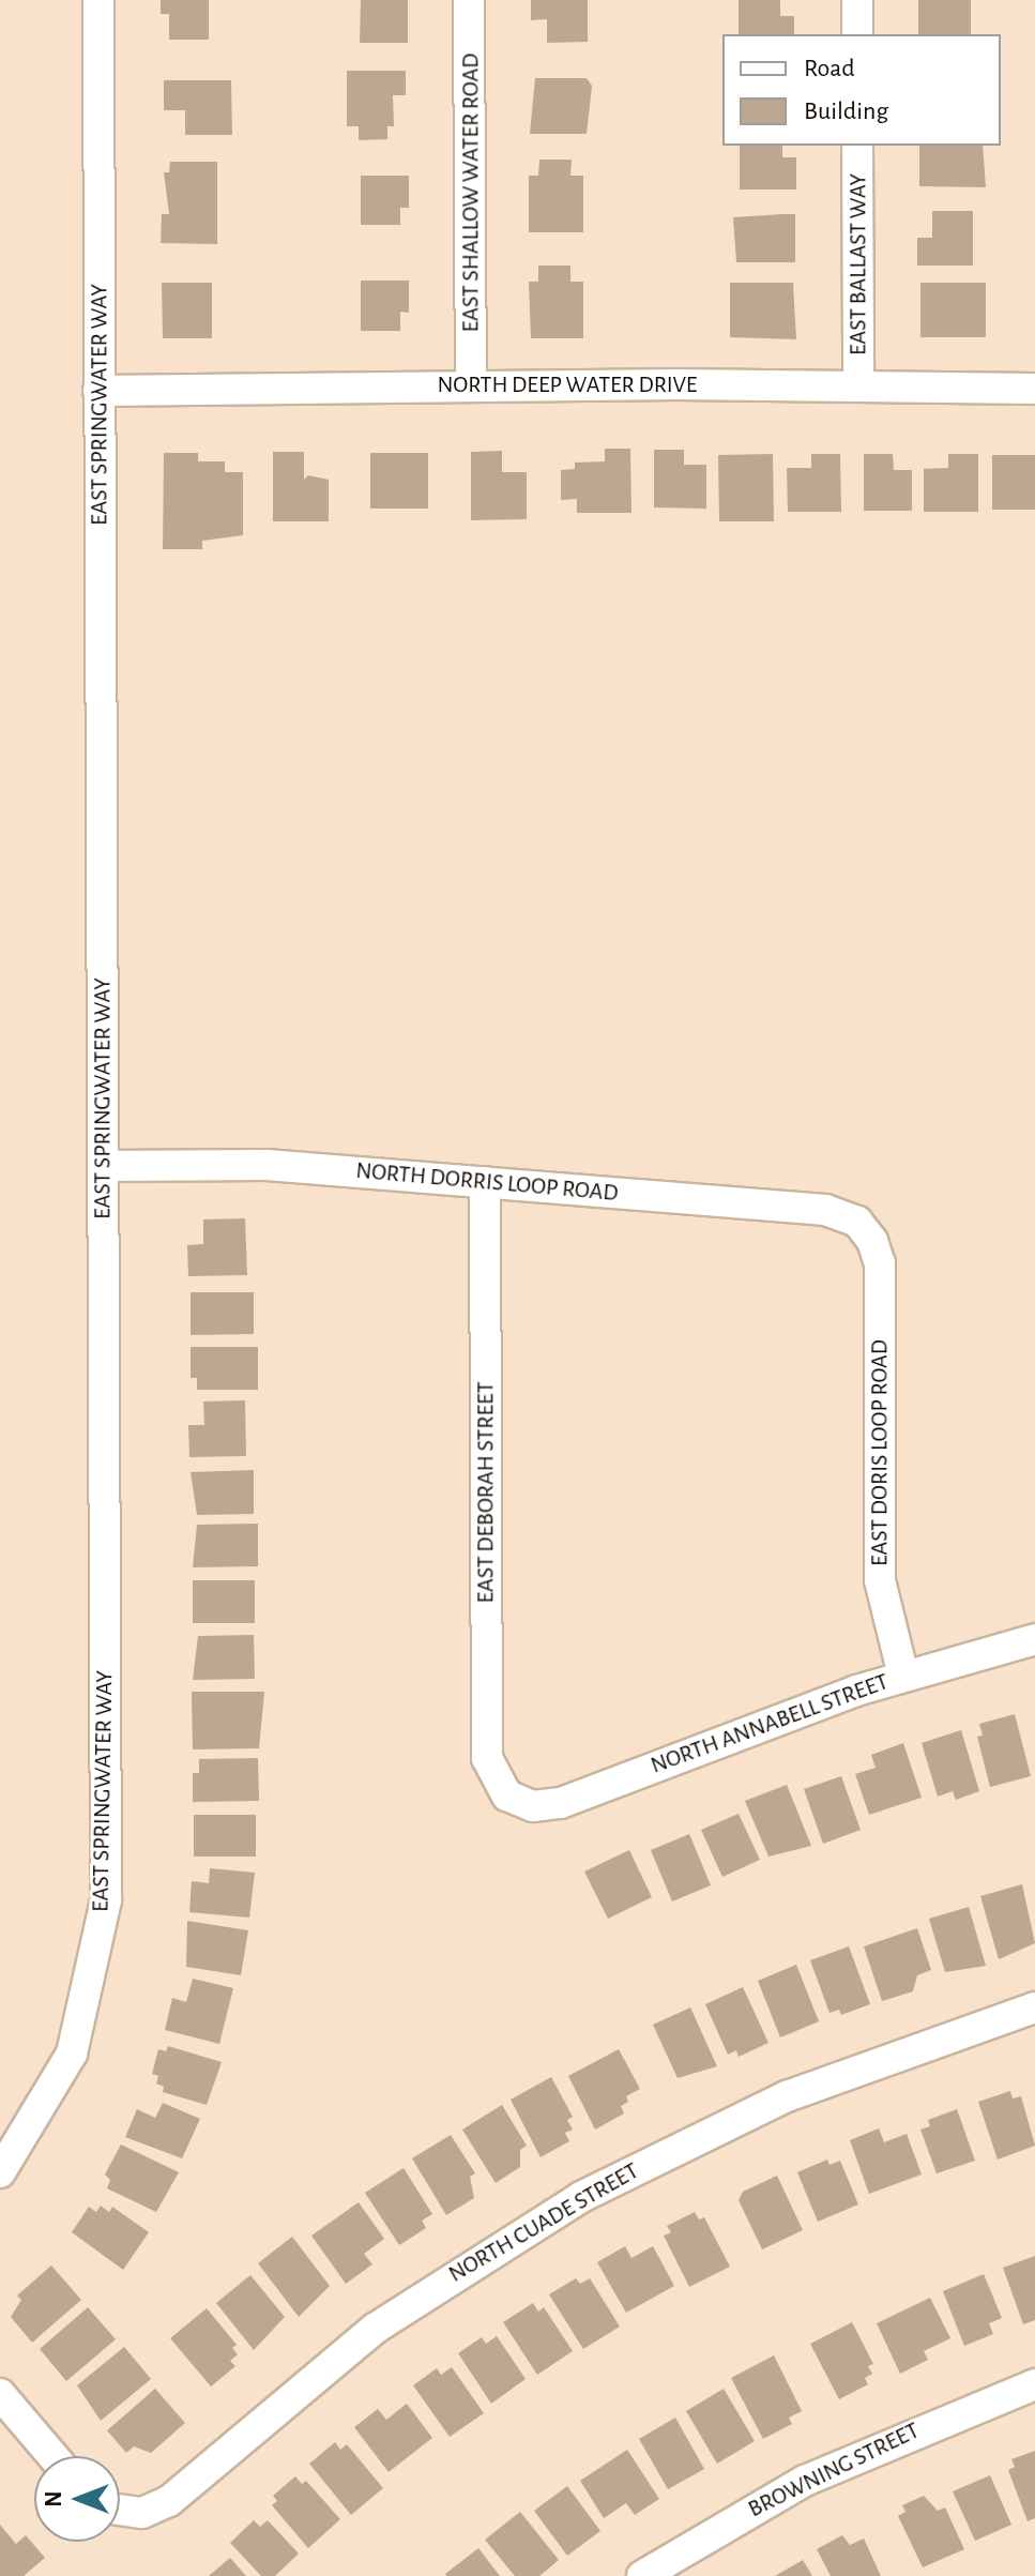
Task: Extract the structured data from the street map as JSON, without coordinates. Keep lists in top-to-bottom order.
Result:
{
  "streets": {
    "street": [
      "EAST SHALLOW WATER ROAD",
      "EAST BALLAST WAY",
      "NORTH DEEP WATER DRIVE",
      "EAST SPRINGWATER WAY",
      "NORTH DORRIS LOOP ROAD",
      "EAST DORIS LOOP ROAD",
      "EAST DEBORAH STREET",
      "NORTH ANNABELL STREET",
      "NORTH CUADE STREET",
      "BROWNING STREET"
    ]
  },
  "crossings": [
    ["EAST SHALLOW WATER ROAD", "NORTH DEEP WATER DRIVE"],
    ["EAST BALLAST WAY", "NORTH DEEP WATER DRIVE"],
    ["NORTH DEEP WATER DRIVE", "EAST SPRINGWATER WAY"],
    ["EAST SPRINGWATER WAY", "NORTH DORRIS LOOP ROAD"],
    ["NORTH DORRIS LOOP ROAD", "EAST DORIS LOOP ROAD"],
    ["NORTH DORRIS LOOP ROAD", "EAST DEBORAH STREET"],
    ["EAST DORIS LOOP ROAD", "NORTH ANNABELL STREET"],
    ["EAST DEBORAH STREET", "NORTH ANNABELL STREET"]
  ],
  "legend": ["Road", "Building"],
  "north": "left"
}
